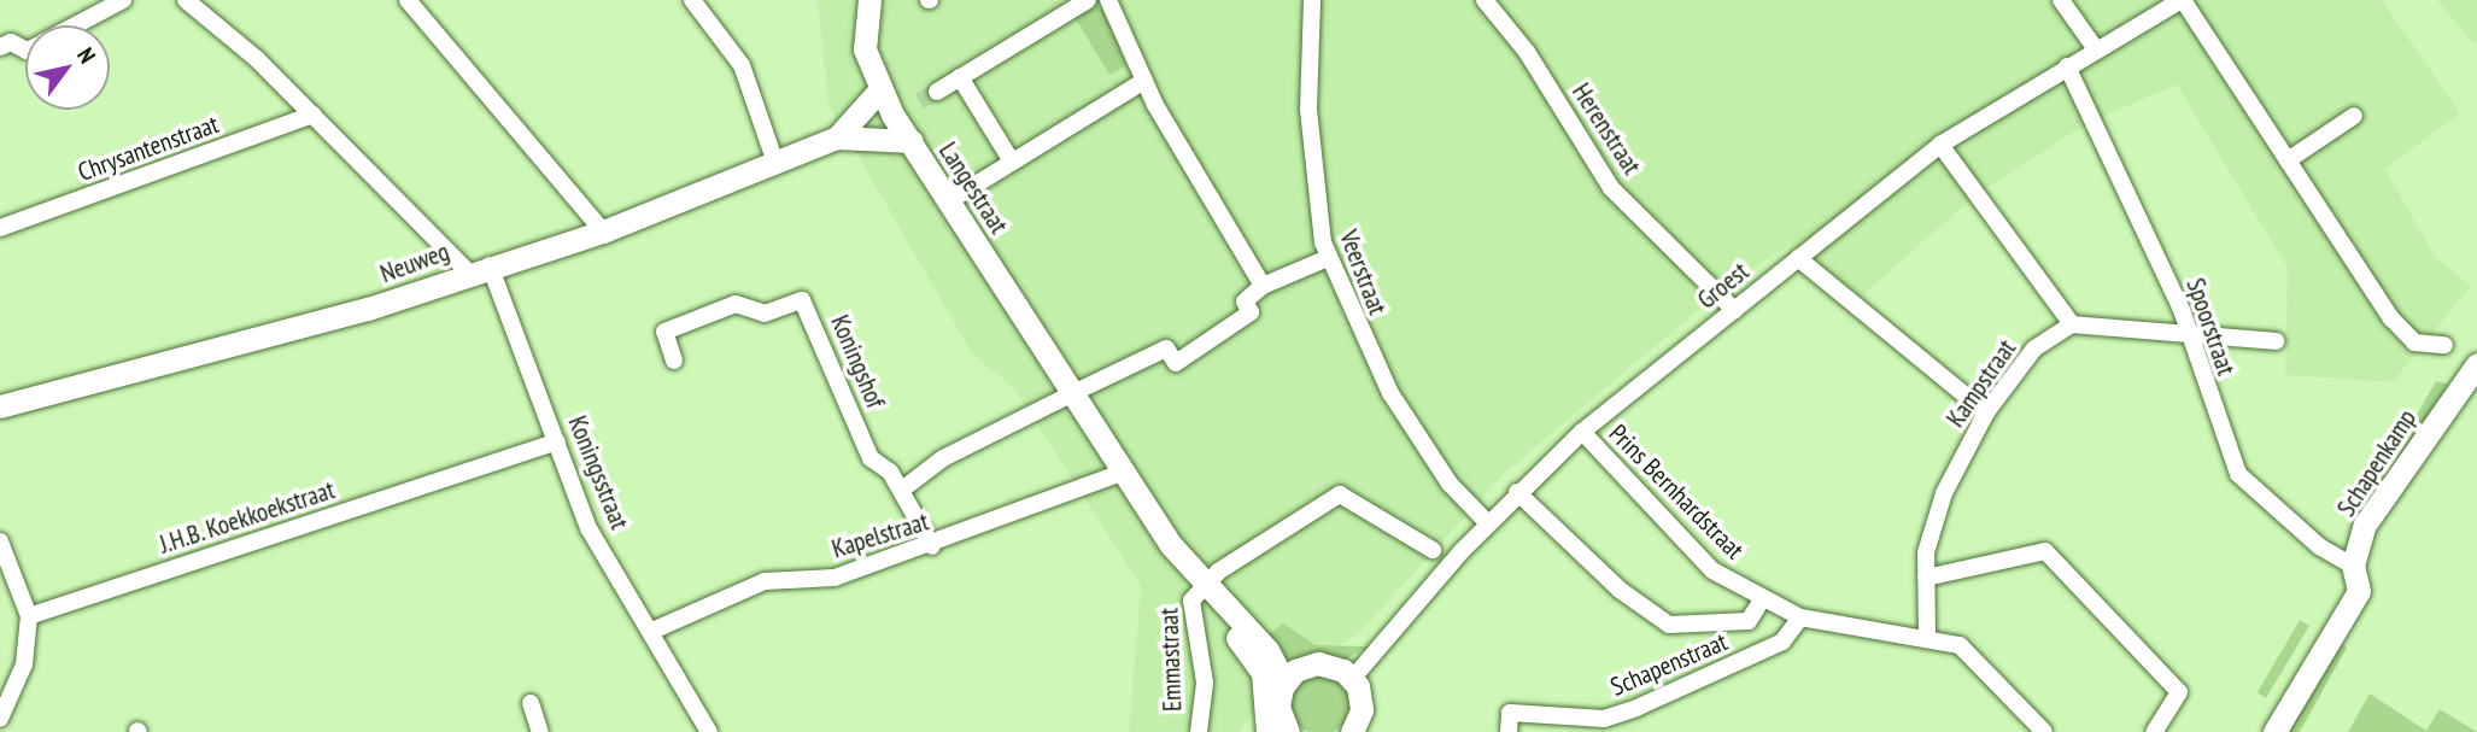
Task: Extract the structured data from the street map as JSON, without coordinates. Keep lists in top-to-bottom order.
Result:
{
  "streets": {
    "main road": ["Langestraat", "Neuweg", "Schapenkamp"],
    "street": [
      "Herenstraat",
      "Chrysantenstraat",
      "Veerstraat",
      "Groest",
      "Spoorstraat",
      "Koningshof",
      "Kampstraat",
      "Koningsstraat",
      "Prins Bernhardstraat",
      "J.H.B. Koekkoekstraat",
      "Kapelstraat",
      "Emmastraat",
      "Schapenstraat"
    ]
  },
  "crossings": [
    ["Herenstraat", "Groest"],
    ["Chrysantenstraat", "Koningsstraat"],
    ["Langestraat", "Neuweg"],
    ["Langestraat", "Kapelstraat"],
    ["Langestraat", "Emmastraat"],
    ["Neuweg", "Koningsstraat"],
    ["Veerstraat", "Groest"],
    ["Groest", "Spoorstraat"],
    ["Groest", "Prins Bernhardstraat"],
    ["Spoorstraat", "Schapenkamp"],
    ["Koningshof", "Kapelstraat"],
    ["Kampstraat", "Prins Bernhardstraat"],
    ["Koningsstraat", "J.H.B. Koekkoekstraat"],
    ["Koningsstraat", "Kapelstraat"],
    ["Prins Bernhardstraat", "Schapenstraat"]
  ],
  "north": "top right"
}
